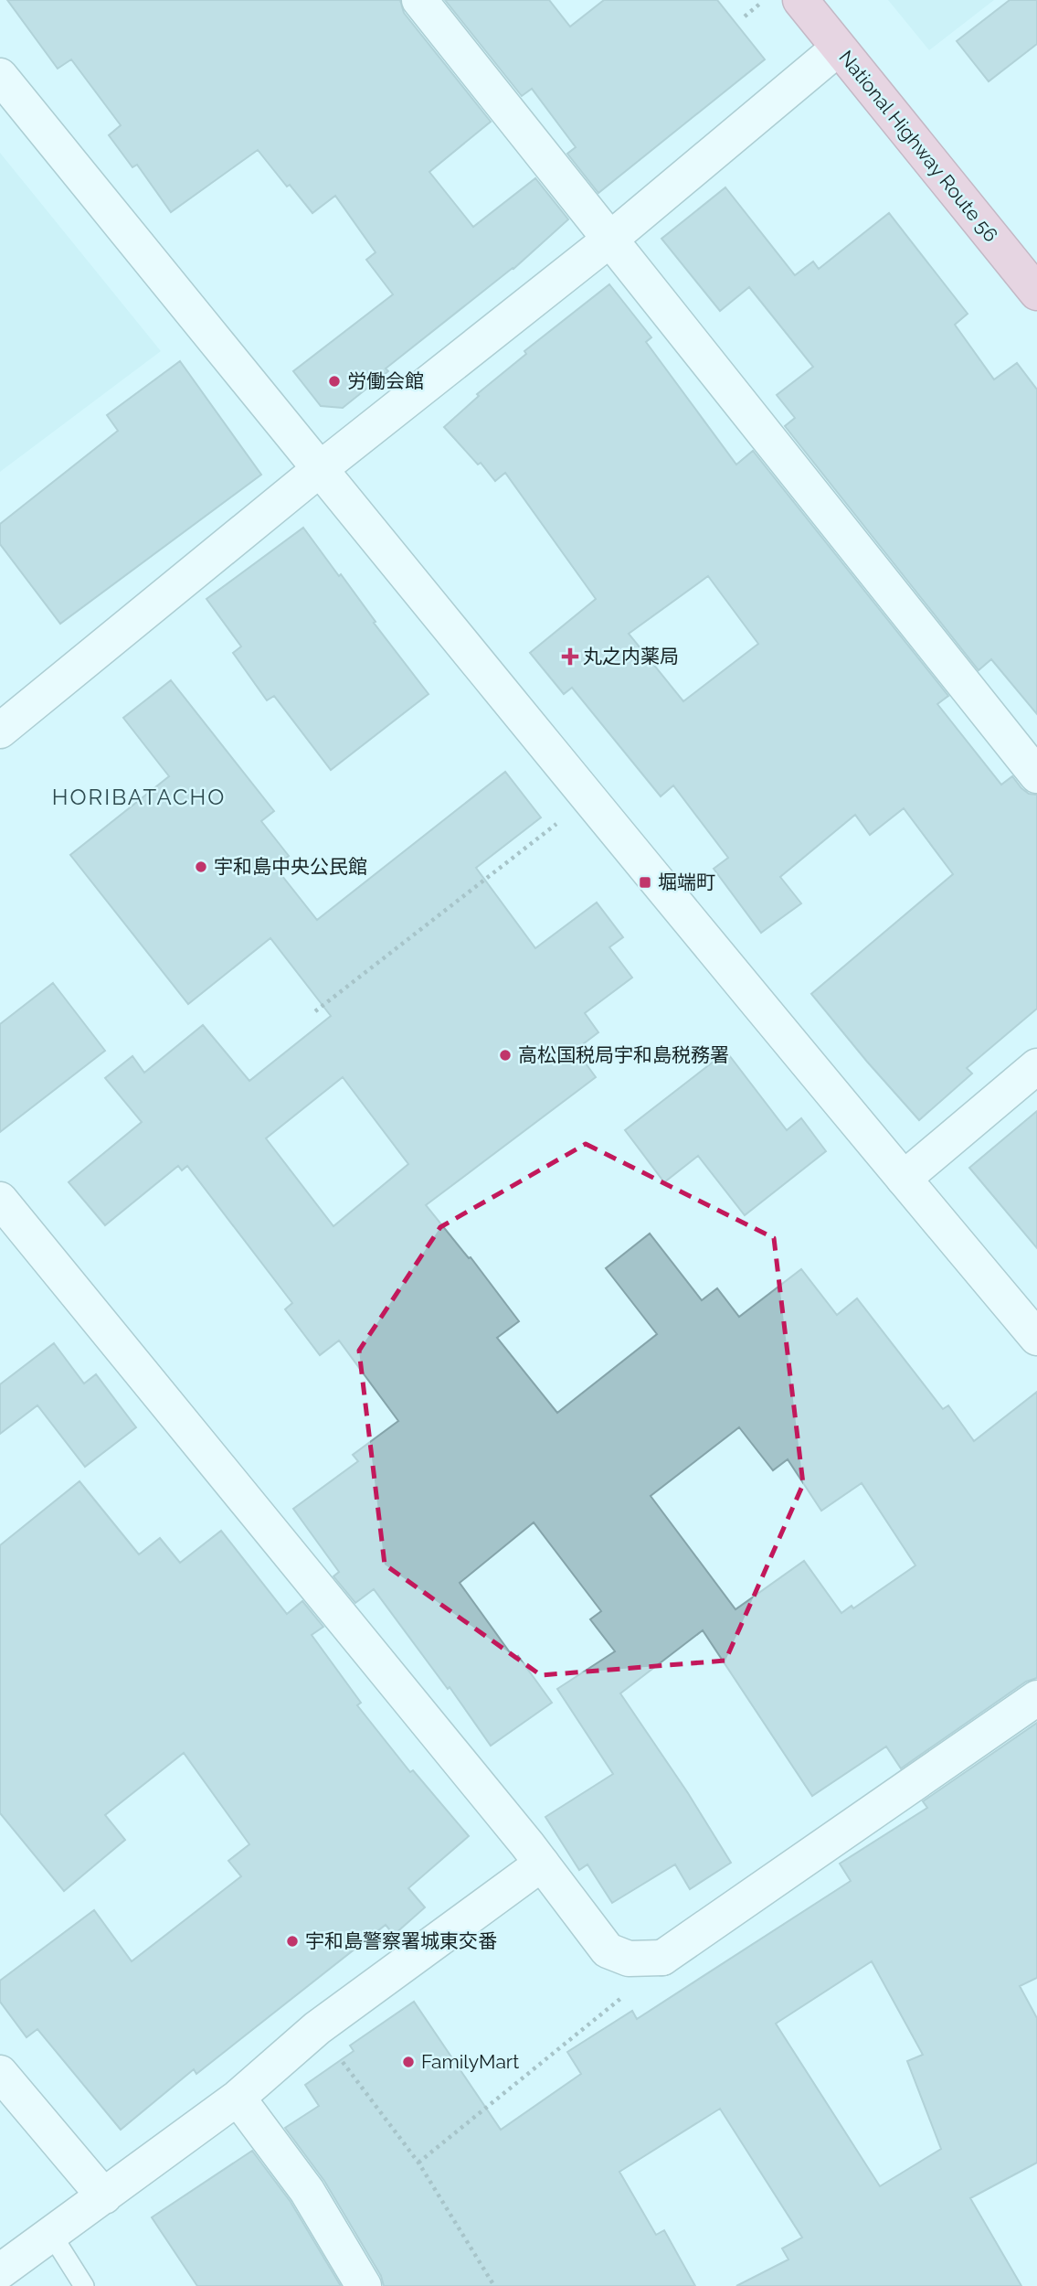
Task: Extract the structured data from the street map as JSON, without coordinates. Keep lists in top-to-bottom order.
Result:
{
  "streets": {
    "highway": ["National Highway Route 56"]
  },
  "districts": ["HORIBATACHO"],
  "places": {
    "other": [
      "労働会館",
      "宇和島中央公民館",
      "高松国税局宇和島税務署",
      "宇和島警察署城東交番",
      "FamilyMart"
    ],
    "health": ["丸之内薬局"],
    "transit": ["堀端町"]
  }
}
